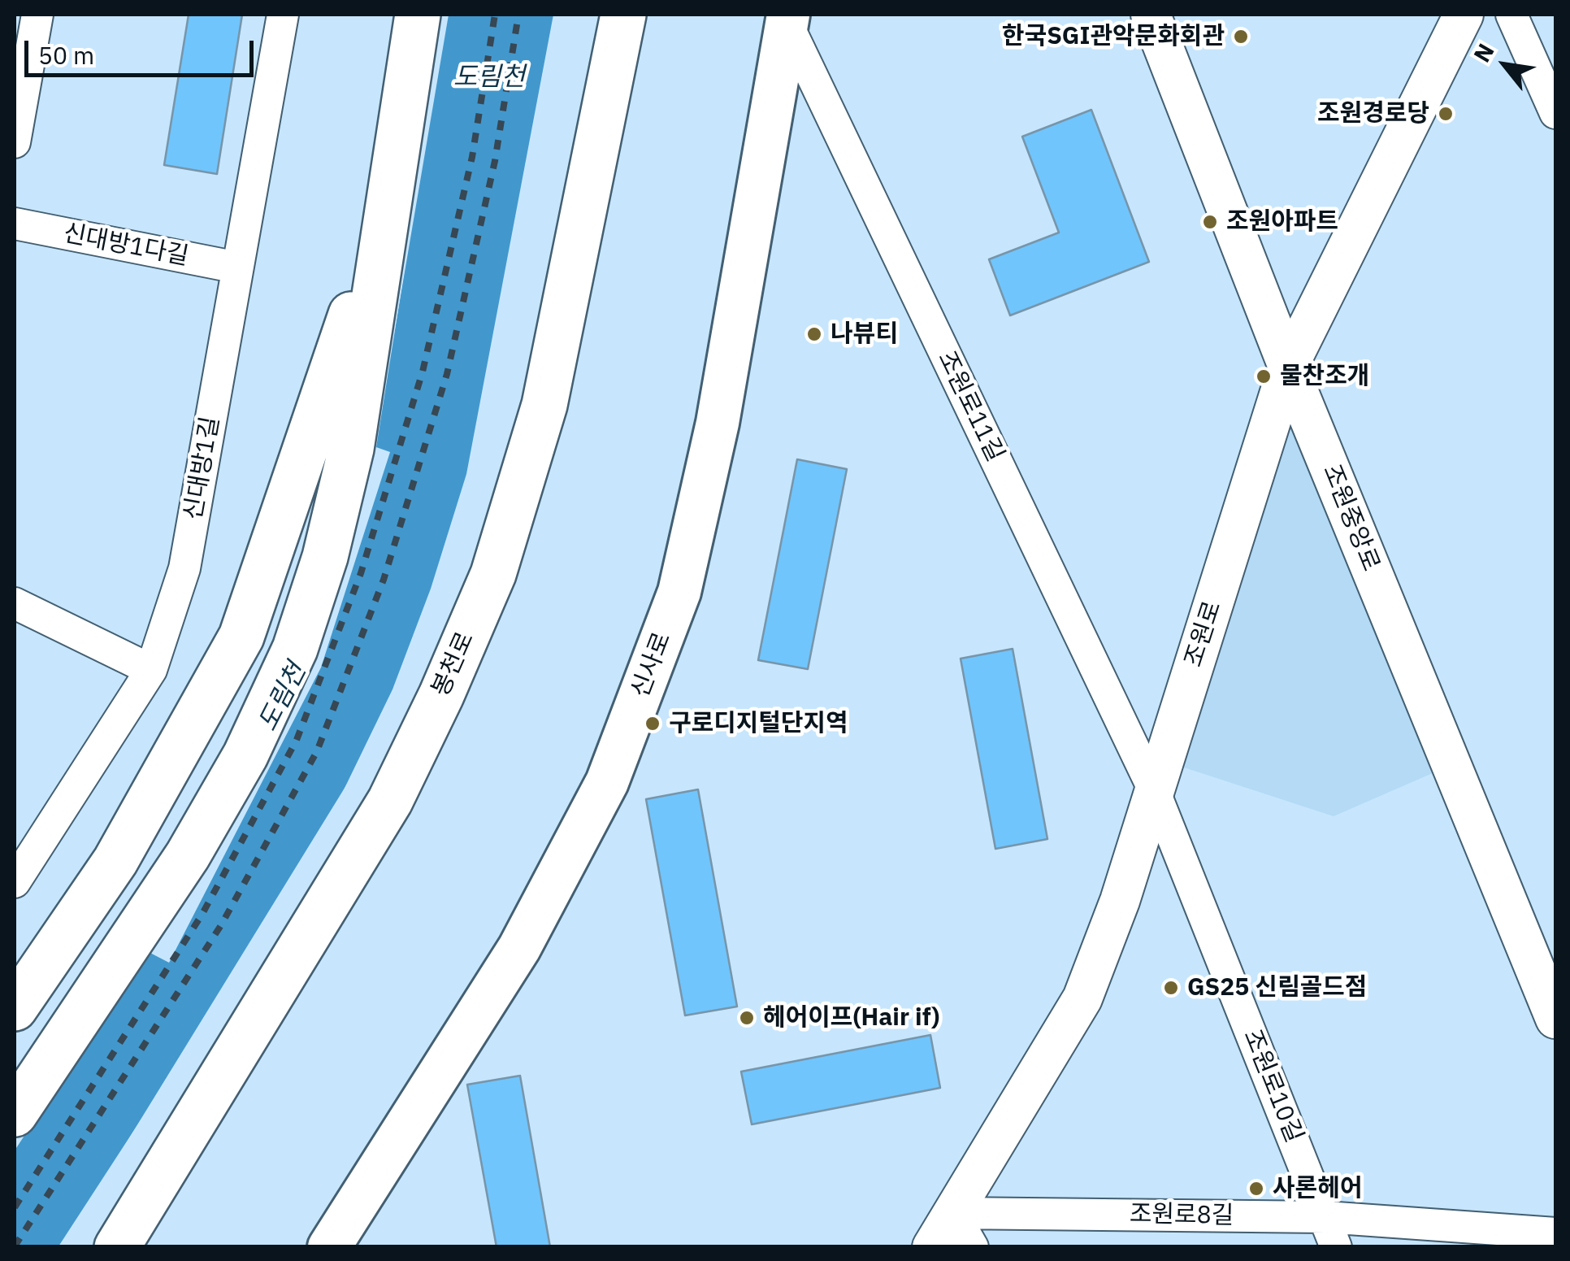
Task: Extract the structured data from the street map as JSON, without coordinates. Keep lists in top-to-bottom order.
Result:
{
  "streets": {
    "main road": ["봉천로", "신사로"],
    "street": [
      "신대방1다길",
      "조원로11길",
      "신대방1길",
      "조원중앙로",
      "조원로",
      "조원로10길",
      "조원로8길"
    ]
  },
  "crossings": [
    ["신대방1다길", "신대방1길"],
    ["조원로11길", "조원로"],
    ["조원로11길", "신사로"],
    ["조원로11길", "조원로10길"],
    ["조원중앙로", "조원로"],
    ["조원로", "조원로10길"],
    ["조원로", "조원로8길"],
    ["조원로10길", "조원로8길"]
  ],
  "water": ["도림천"],
  "places": [
    "한국SGI관악문화회관",
    "조원경로당",
    "조원아파트",
    "나뷰티",
    "물찬조개",
    "구로디지털단지역",
    "GS25 신림골드점",
    "헤어이프(Hair if)",
    "사론헤어"
  ],
  "scale_bar": "50 m",
  "north": "top left"
}
